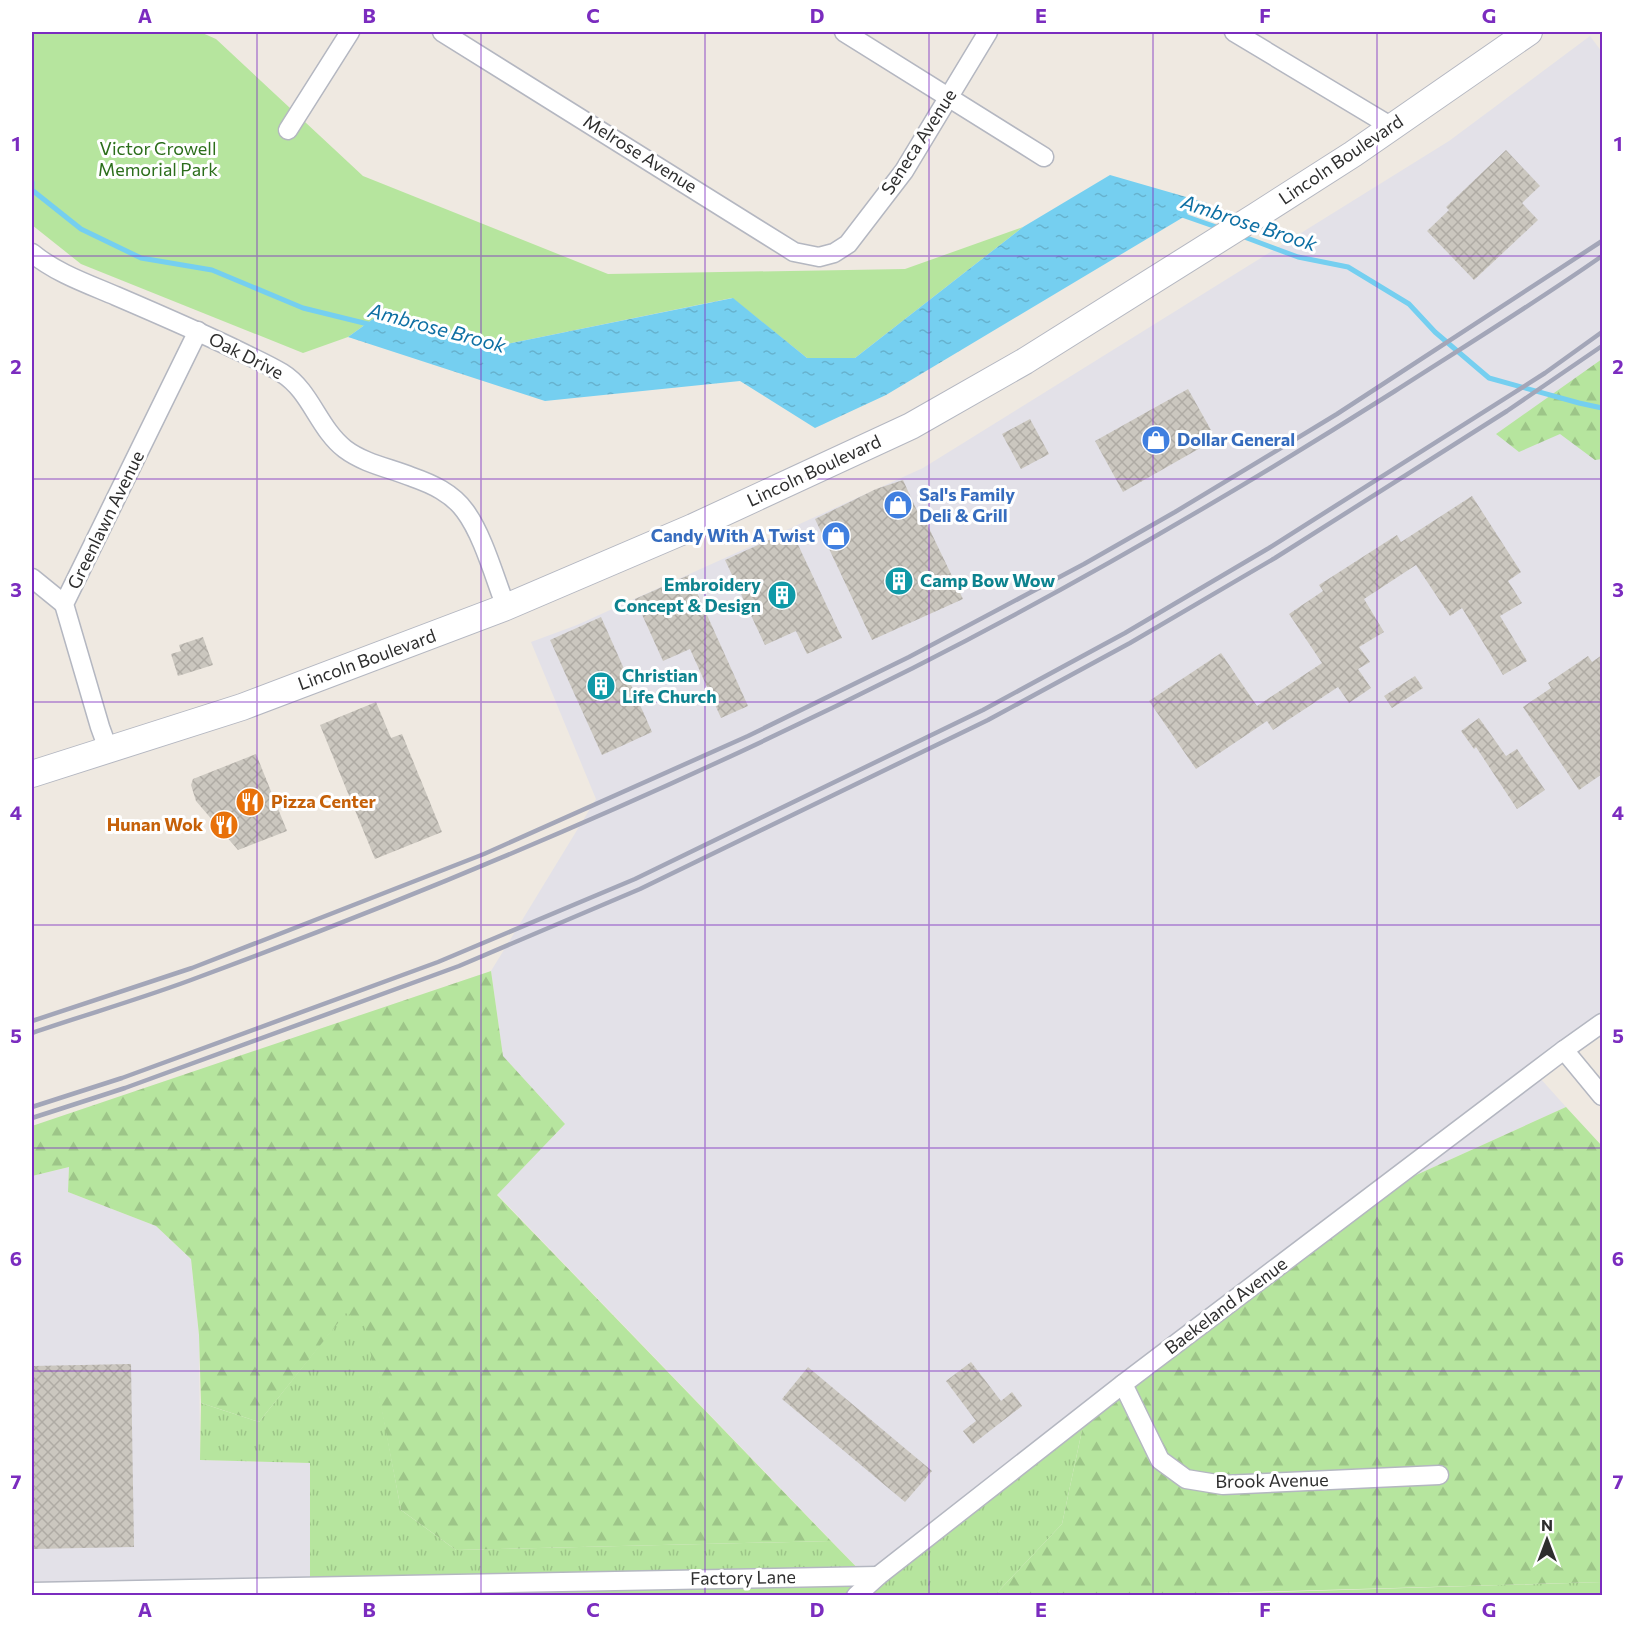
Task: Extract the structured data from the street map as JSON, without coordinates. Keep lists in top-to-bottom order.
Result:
{
  "streets": {
    "main road": ["Lincoln Boulevard"],
    "street": [
      "Seneca Avenue",
      "Melrose Avenue",
      "Oak Drive",
      "Greenlawn Avenue",
      "Baekeland Avenue",
      "Brook Avenue",
      "Factory Lane"
    ]
  },
  "crossings": [
    ["Seneca Avenue", "Melrose Avenue"],
    ["Lincoln Boulevard", "Oak Drive"],
    ["Lincoln Boulevard", "Greenlawn Avenue"],
    ["Oak Drive", "Greenlawn Avenue"],
    ["Baekeland Avenue", "Brook Avenue"],
    ["Baekeland Avenue", "Factory Lane"]
  ],
  "water": ["Ambrose Brook"],
  "parks": ["Victor Crowell Memorial Park"],
  "places": {
    "shop": ["Dollar General", "Sal's Family Deli & Grill", "Candy With A Twist"],
    "building": ["Camp Bow Wow", "Embroidery Concept & Design", "Christian Life Church"],
    "restaurant": ["Pizza Center", "Hunan Wok"]
  },
  "north": "top",
  "grid": {
    "columns": [
      "A",
      "B",
      "C",
      "D",
      "E",
      "F",
      "G"
    ],
    "rows": [
      "1",
      "2",
      "3",
      "4",
      "5",
      "6",
      "7"
    ]
  }
}
